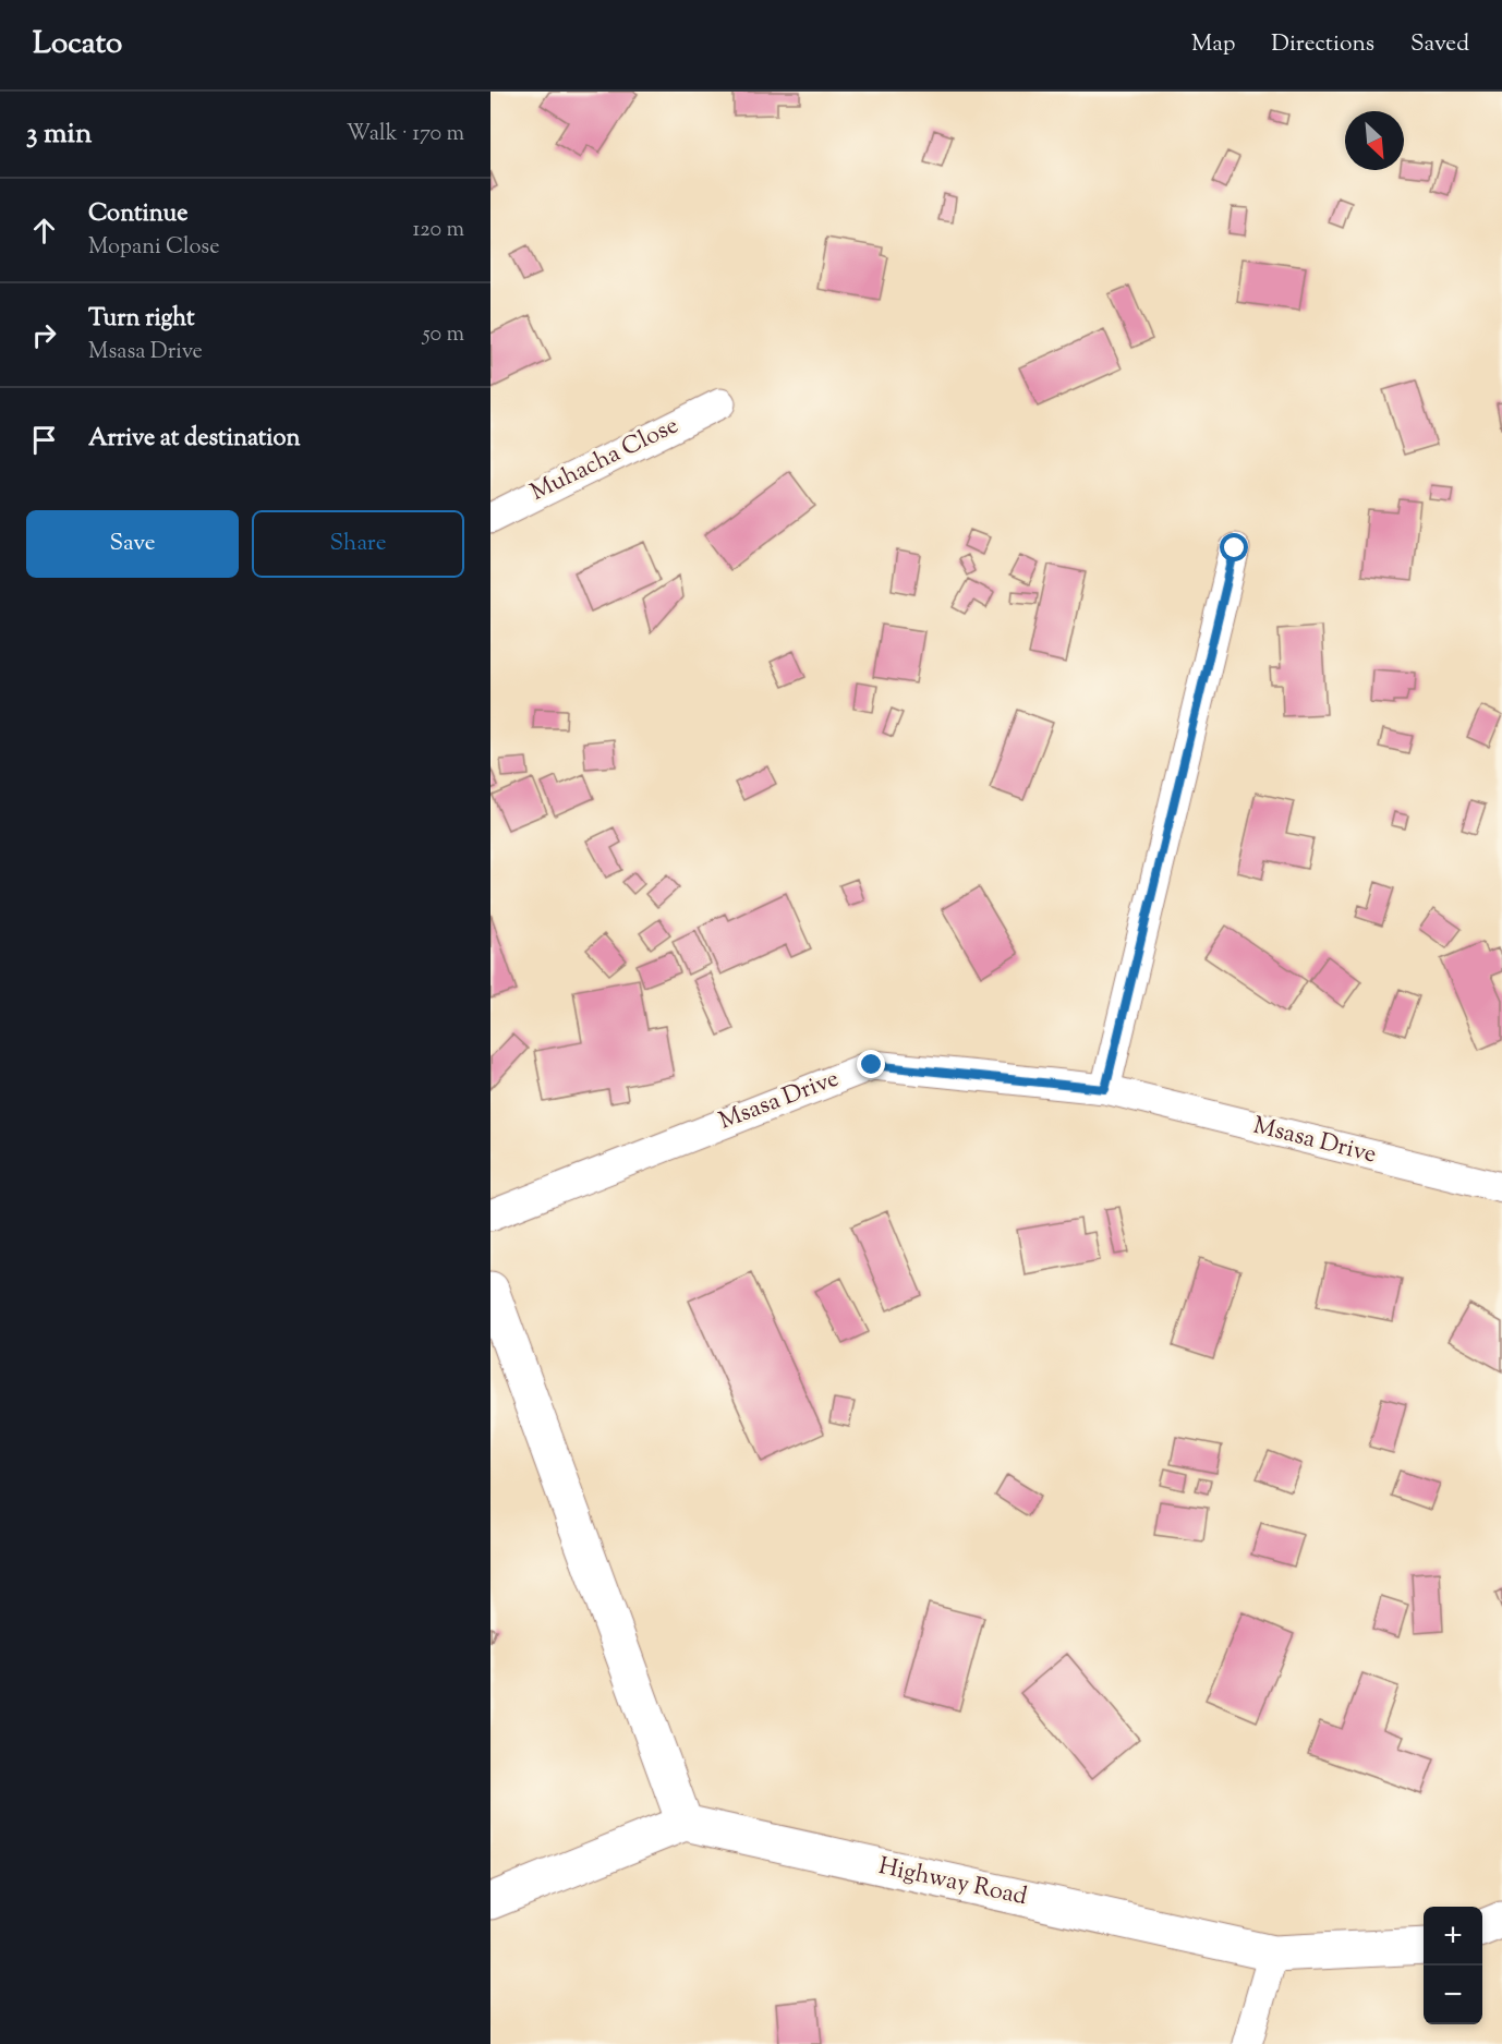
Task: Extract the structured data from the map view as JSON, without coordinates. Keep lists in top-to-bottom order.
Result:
{
  "streets": {
    "street": ["Muhacha Close", "Msasa Drive", "Highway Road"]
  },
  "north": "bottom right",
  "page": {
    "header": "Locato",
    "nav": ["Map", "Directions", "Saved"],
    "heading": ["3 min", "Walk · 170 m"],
    "list": [
      ["Continue", "Mopani Close", "120 m"],
      ["Turn right", "Msasa Drive", "50 m"],
      "Arrive at destination"
    ],
    "buttons": ["Save", "Share"],
    "map_buttons": ["+", "−"]
  }
}
